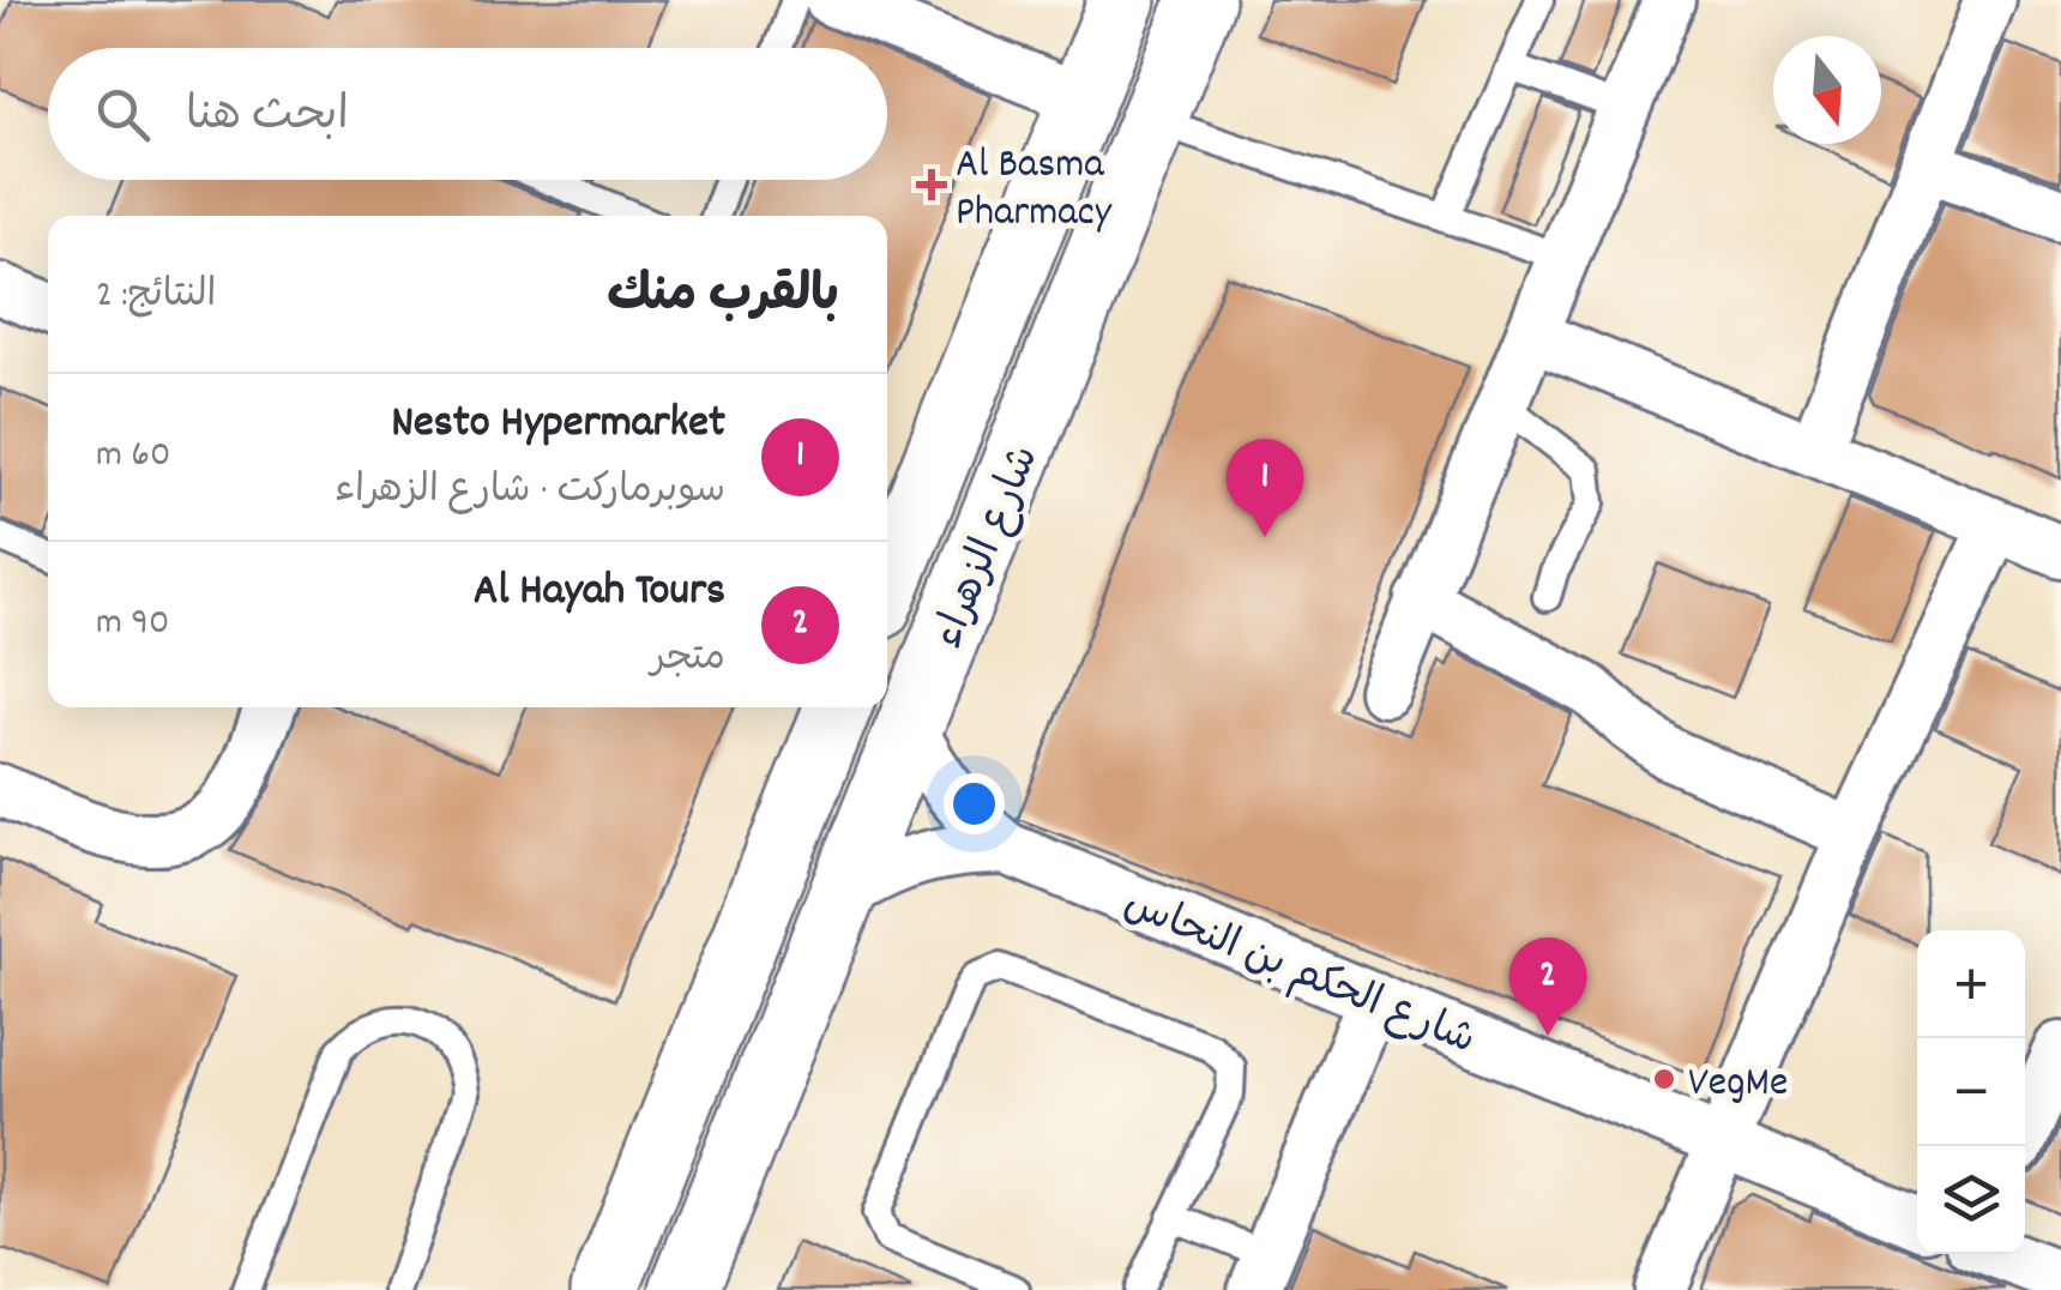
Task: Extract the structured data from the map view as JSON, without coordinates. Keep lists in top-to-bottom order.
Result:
{
  "streets": {
    "main road": ["شارع الزهراء"],
    "street": ["شارع الحكم بن النحاس"]
  },
  "crossings": [
    ["شارع الزهراء", "شارع الحكم بن النحاس"]
  ],
  "places": {
    "health": ["Al Basma Pharmacy"],
    "other": ["VegMe"]
  },
  "north": "bottom",
  "page": {
    "search": "ابحث هنا",
    "heading": ["بالقرب منك", "النتائج: 2"],
    "list": [
      {
        "mark": "1",
        "name": "Nesto Hypermarket",
        "note": "سوبرماركت · شارع الزهراء",
        "value": "60 m"
      },
      {
        "mark": "2",
        "name": "Al Hayah Tours",
        "note": "متجر",
        "value": "90 m"
      }
    ],
    "pins": ["1", "2"],
    "map_buttons": ["+", "−"]
  }
}
